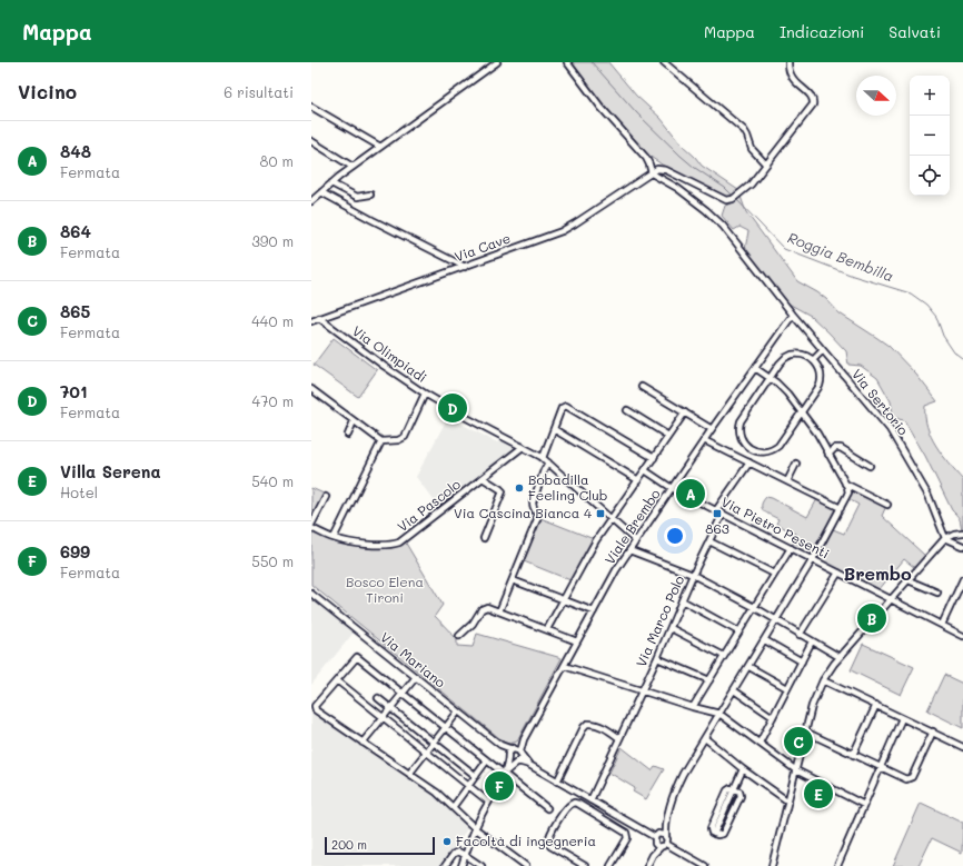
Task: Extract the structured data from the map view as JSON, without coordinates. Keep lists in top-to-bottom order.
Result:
{
  "streets": {
    "street": [
      "Via Cave",
      "Via Olimpiadi",
      "Via Sertorio",
      "Via Pascolo",
      "Viale Brembo",
      "Via Pietro Pesenti",
      "Via Marco Polo",
      "Via Mariano"
    ]
  },
  "crossings": [
    ["Via Cave", "Via Olimpiadi"],
    ["Via Cave", "Via Sertorio"],
    ["Via Olimpiadi", "Via Pascolo"],
    ["Via Olimpiadi", "Viale Brembo"],
    ["Via Sertorio", "Viale Brembo"],
    ["Viale Brembo", "Via Pietro Pesenti"],
    ["Viale Brembo", "Via Mariano"],
    ["Via Pietro Pesenti", "Via Marco Polo"]
  ],
  "districts": ["Brembo"],
  "water": ["Roggia Bembilla"],
  "parks": ["Bosco Elena Tironi"],
  "places": {
    "other": ["Bobadilla Feeling Club", "Facoltà di ingegneria"],
    "transit": ["Via Cascina Bianca 4", "863"]
  },
  "scale_bar": "200 m",
  "north": "right",
  "page": {
    "header": "Mappa",
    "nav": ["Mappa", "Indicazioni", "Salvati"],
    "heading": ["Vicino", "6 risultati"],
    "map_buttons": ["+", "−"],
    "list": [
      {
        "mark": "A",
        "name": "848",
        "note": "Fermata",
        "value": "80 m"
      },
      {
        "mark": "B",
        "name": "864",
        "note": "Fermata",
        "value": "390 m"
      },
      {
        "mark": "C",
        "name": "865",
        "note": "Fermata",
        "value": "440 m"
      },
      {
        "mark": "D",
        "name": "701",
        "note": "Fermata",
        "value": "470 m"
      },
      {
        "mark": "E",
        "name": "Villa Serena",
        "note": "Hotel",
        "value": "540 m"
      },
      {
        "mark": "F",
        "name": "699",
        "note": "Fermata",
        "value": "550 m"
      }
    ],
    "pins": [
      "D",
      "A",
      "B",
      "C",
      "F",
      "E"
    ],
    "scale": "200 m"
  }
}
